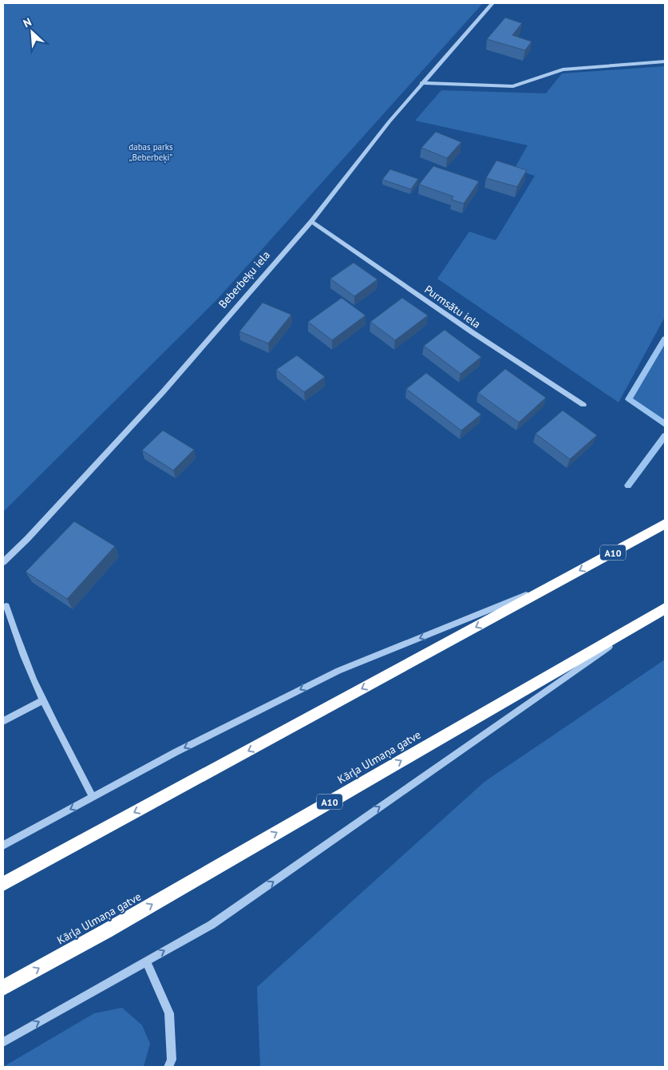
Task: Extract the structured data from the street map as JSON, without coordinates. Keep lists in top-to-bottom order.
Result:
{
  "streets": {
    "highway": ["A10", "Kārļa Ulmaņa gatve"],
    "street": ["Beberbeķu iela", "Purmsātu iela"]
  },
  "crossings": [
    ["Beberbeķu iela", "Purmsātu iela"]
  ],
  "parks": ["dabas parks „Beberbeķi”"],
  "north": "top left"
}
